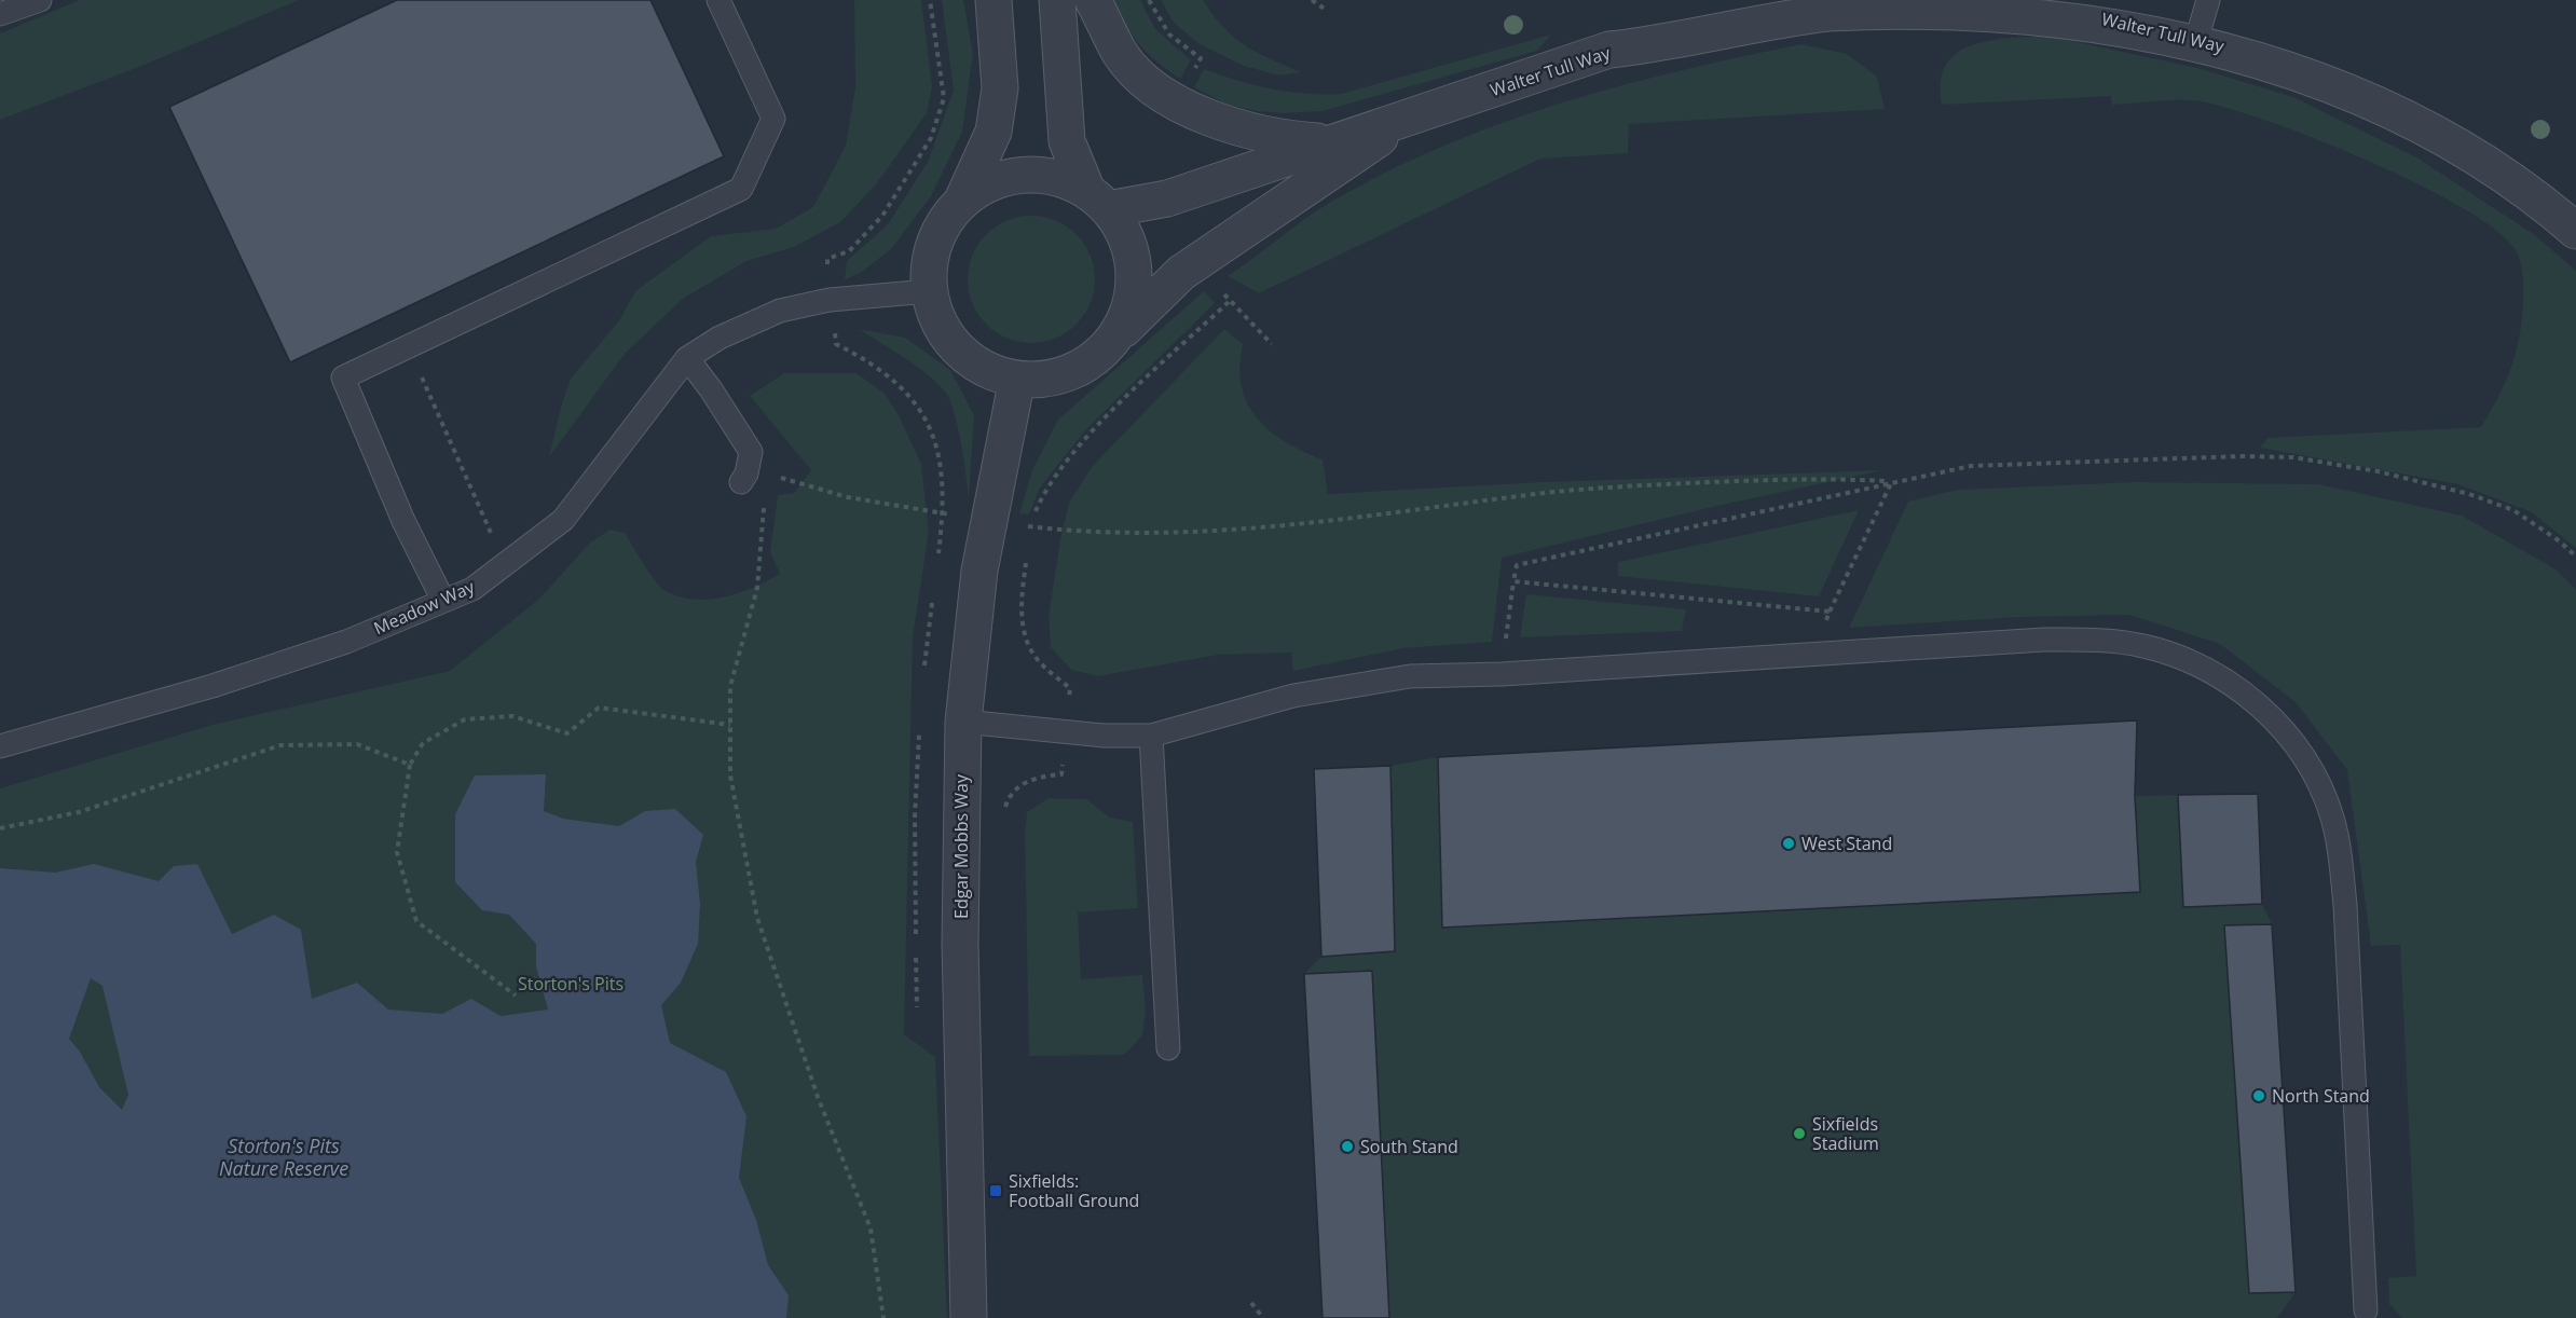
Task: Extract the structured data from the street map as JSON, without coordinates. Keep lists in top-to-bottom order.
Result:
{
  "streets": {
    "street": ["Walter Tull Way", "Edgar Mobbs Way"],
    "lane": ["Meadow Way"]
  },
  "crossings": [
    ["Walter Tull Way", "Meadow Way"],
    ["Walter Tull Way", "Edgar Mobbs Way"],
    ["Meadow Way", "Edgar Mobbs Way"]
  ],
  "water": ["Storton's Pits Nature Reserve"],
  "parks": ["Storton's Pits"],
  "places": {
    "other": [
      "West Stand",
      "North Stand",
      "Sixfields Stadium",
      "South Stand"
    ],
    "transit": ["Sixfields: Football Ground"]
  }
}
